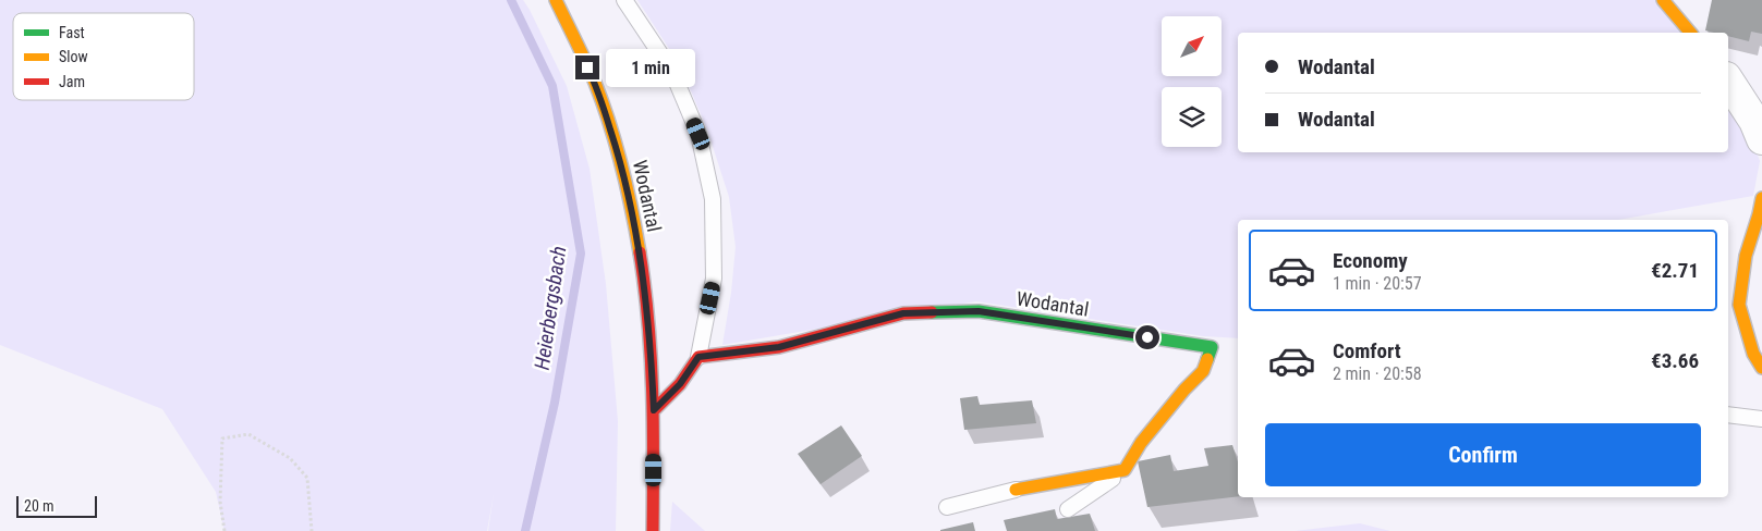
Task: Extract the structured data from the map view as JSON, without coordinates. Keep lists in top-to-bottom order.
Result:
{
  "streets": {
    "street": ["Wodantal"]
  },
  "water": ["Heierbergsbach"],
  "legend": ["Fast", "Slow", "Jam"],
  "scale_bar": "20 m",
  "north": "top right",
  "page": {
    "banner": ["Wodantal", "Wodantal"],
    "bubble": "1 min",
    "list": [
      {
        "name": "Economy",
        "note": "1 min · 20:57",
        "value": "€2.71"
      },
      {
        "name": "Comfort",
        "note": "2 min · 20:58",
        "value": "€3.66"
      }
    ],
    "buttons": "Confirm",
    "scale": "20 m"
  }
}
